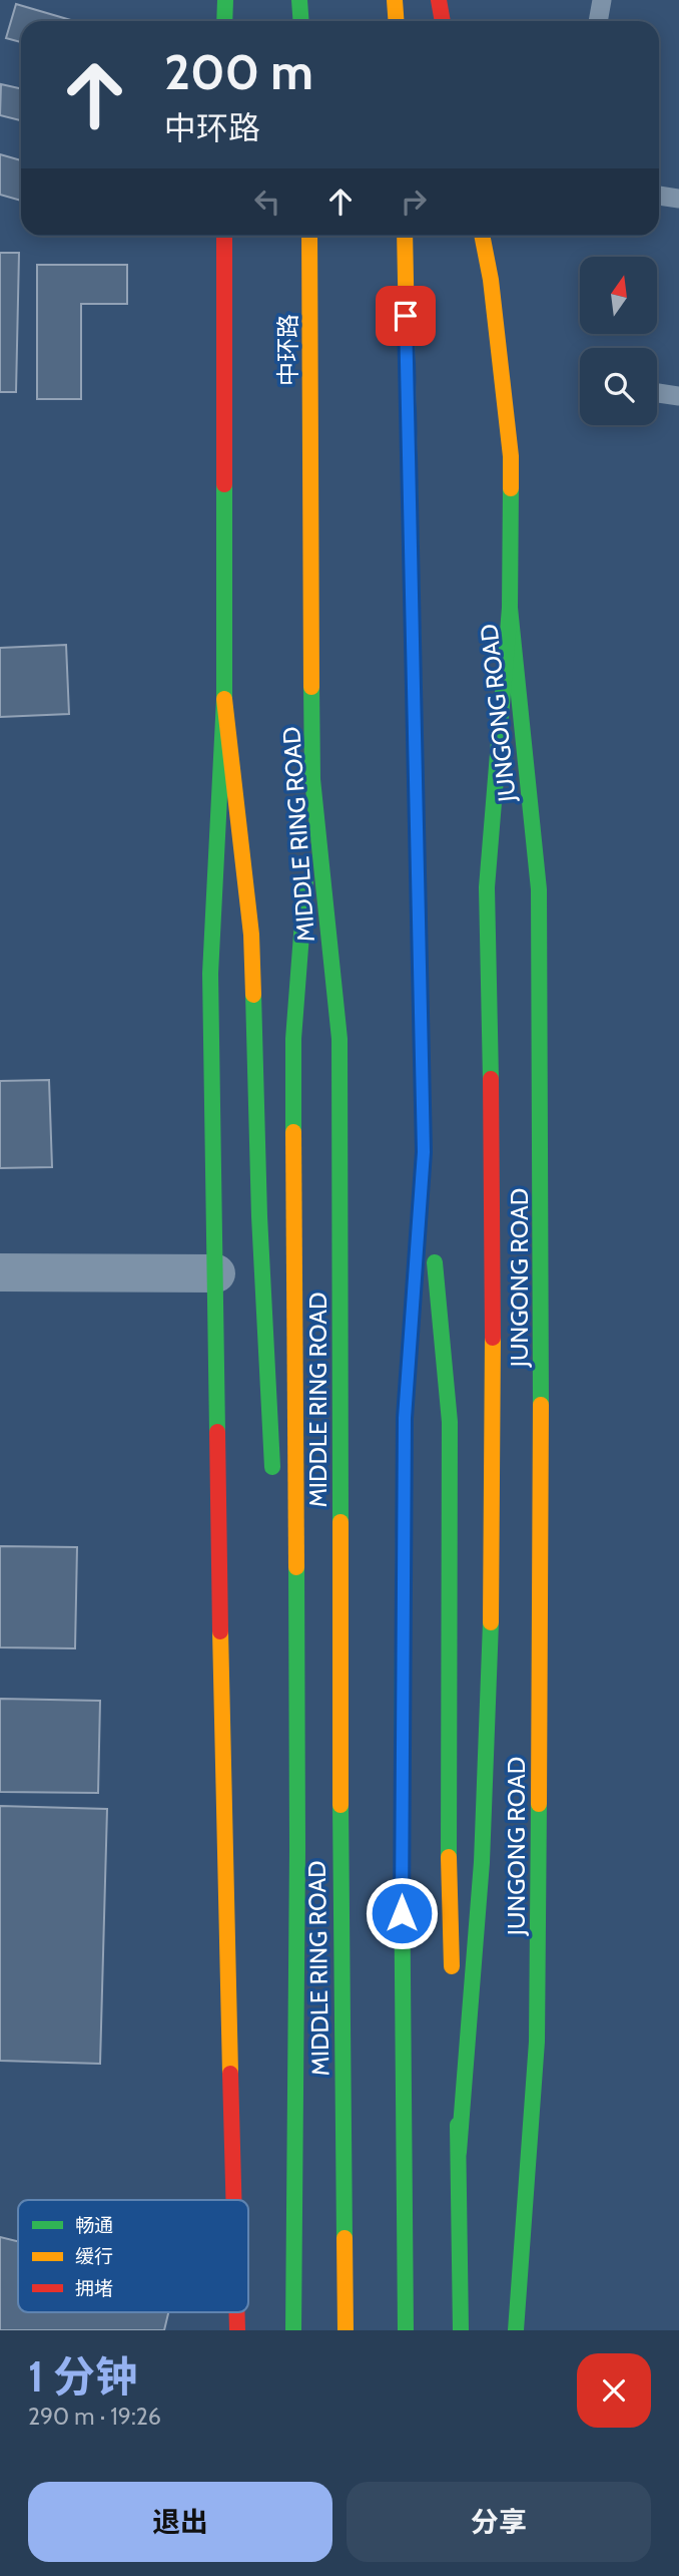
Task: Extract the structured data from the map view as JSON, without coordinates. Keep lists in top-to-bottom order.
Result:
{
  "streets": {
    "main road": ["中环路", "JUNGONG ROAD", "MIDDLE RING ROAD"]
  },
  "crossings": [
    ["中环路", "MIDDLE RING ROAD"]
  ],
  "legend": ["畅通", "缓行", "拥堵"],
  "north": "top",
  "page": {
    "turn": ["200 m", "中环路"],
    "heading": ["1 分钟", "290 m · 19:26"],
    "buttons": ["退出", "分享"]
  }
}
